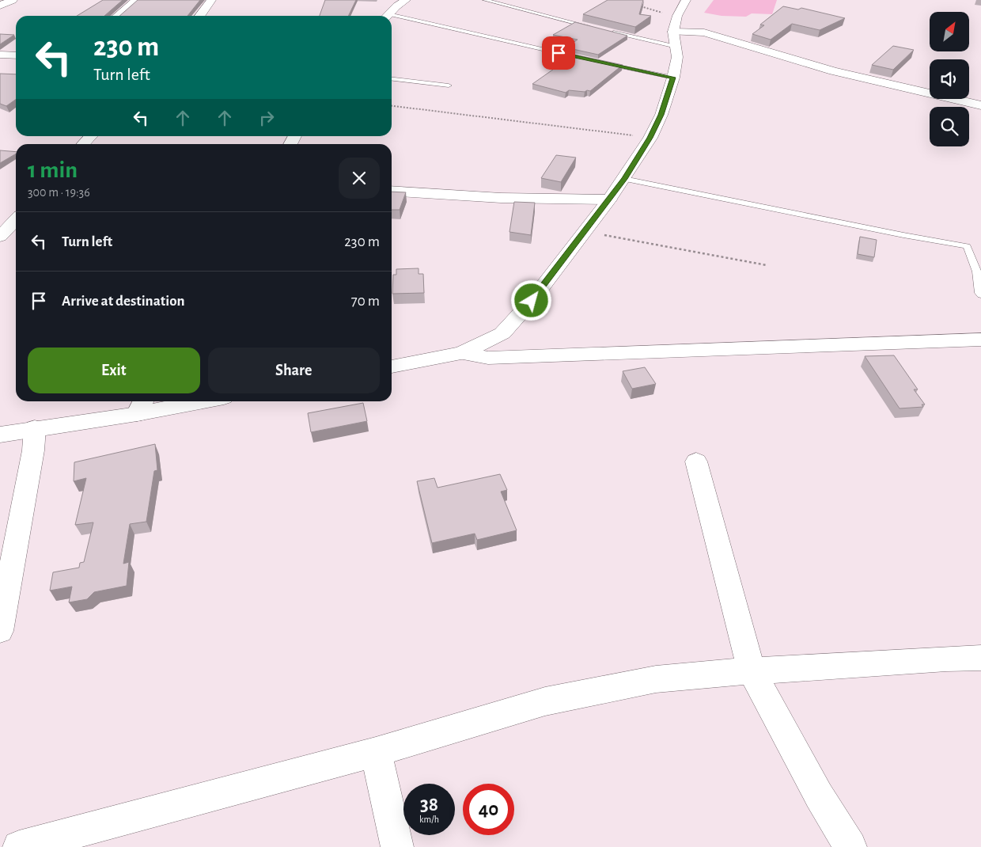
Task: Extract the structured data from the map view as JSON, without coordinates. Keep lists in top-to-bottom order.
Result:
{
  "north": "top right",
  "page": {
    "turn": ["230 m", "Turn left"],
    "heading": ["1 min", "300 m · 19:36"],
    "list": [
      {
        "name": "Turn left",
        "value": "230 m"
      },
      {
        "name": "Arrive at destination",
        "value": "70 m"
      }
    ],
    "buttons": ["Exit", "Share"],
    "speed": "38 km/h",
    "limit": "40"
  }
}
